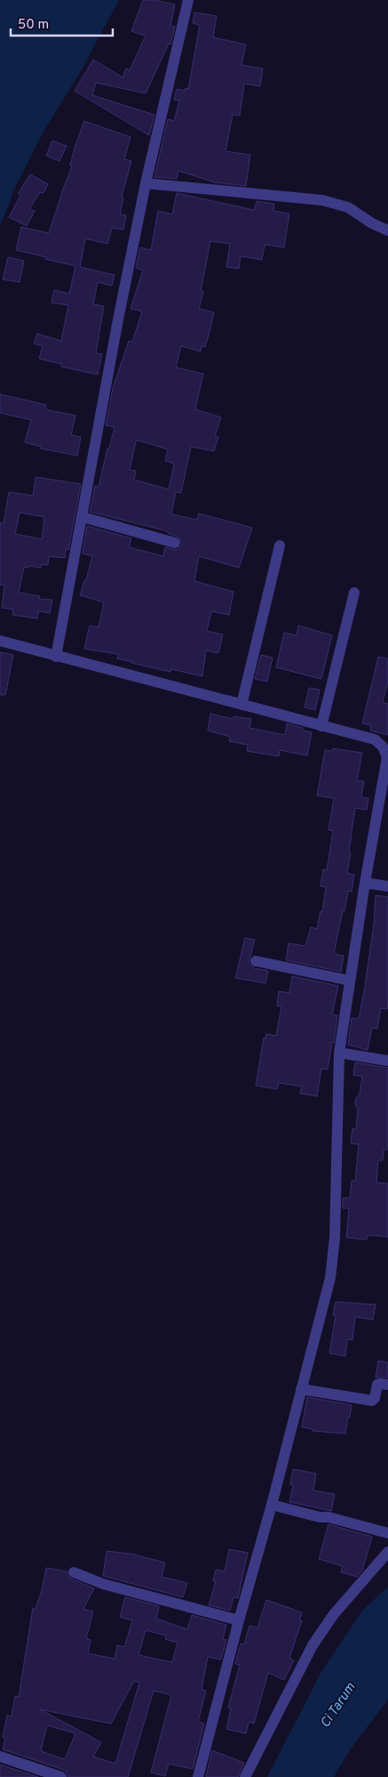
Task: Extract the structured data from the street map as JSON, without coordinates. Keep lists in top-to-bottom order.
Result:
{
  "water": ["Ci Tarum"],
  "scale_bar": "50 m"
}
